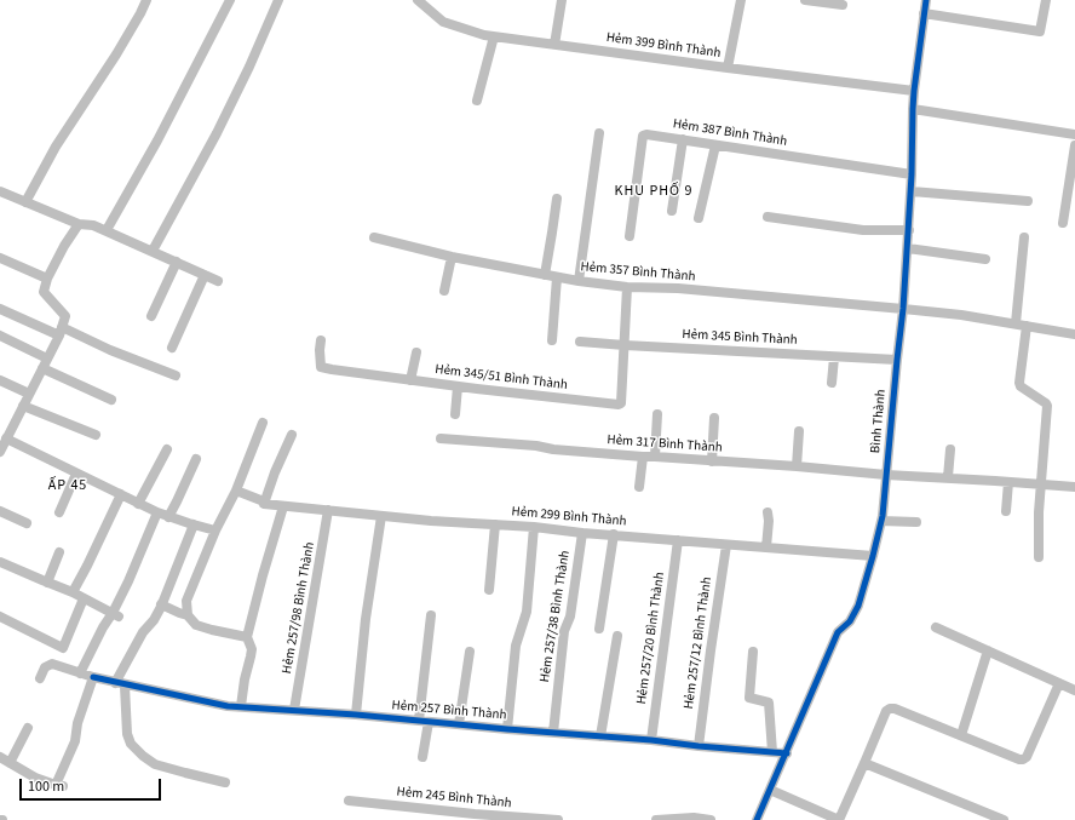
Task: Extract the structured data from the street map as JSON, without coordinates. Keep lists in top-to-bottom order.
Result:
{
  "streets": {
    "street": [
      "Hẻm 399 Bình Thành",
      "Hẻm 387 Bình Thành",
      "Hẻm 357 Bình Thành",
      "Hẻm 345 Bình Thành",
      "Hẻm 345/51 Bình Thành",
      "Bình Thành",
      "Hẻm 317 Bình Thành",
      "Hẻm 299 Bình Thành",
      "Hẻm 257/98 Bình Thành",
      "Hẻm 257/38 Bình Thành",
      "Hẻm 257/20 Bình Thành",
      "Hẻm 257/12 Bình Thành",
      "Hẻm 257 Bình Thành",
      "Hẻm 245 Bình Thành"
    ]
  },
  "crossings": [
    ["Hẻm 399 Bình Thành", "Bình Thành"],
    ["Hẻm 387 Bình Thành", "Bình Thành"],
    ["Hẻm 357 Bình Thành", "Bình Thành"],
    ["Hẻm 345 Bình Thành", "Hẻm 345/51 Bình Thành"],
    ["Hẻm 345 Bình Thành", "Bình Thành"],
    ["Bình Thành", "Hẻm 317 Bình Thành"],
    ["Bình Thành", "Hẻm 299 Bình Thành"],
    ["Bình Thành", "Hẻm 257 Bình Thành"],
    ["Hẻm 299 Bình Thành", "Hẻm 257/98 Bình Thành"],
    ["Hẻm 299 Bình Thành", "Hẻm 257/38 Bình Thành"],
    ["Hẻm 299 Bình Thành", "Hẻm 257/20 Bình Thành"],
    ["Hẻm 299 Bình Thành", "Hẻm 257/12 Bình Thành"],
    ["Hẻm 257/98 Bình Thành", "Hẻm 257 Bình Thành"],
    ["Hẻm 257/38 Bình Thành", "Hẻm 257 Bình Thành"],
    ["Hẻm 257/20 Bình Thành", "Hẻm 257 Bình Thành"],
    ["Hẻm 257/12 Bình Thành", "Hẻm 257 Bình Thành"]
  ],
  "districts": ["KHU PHỐ 9", "ẤP 45"],
  "scale_bar": "100 m"
}
